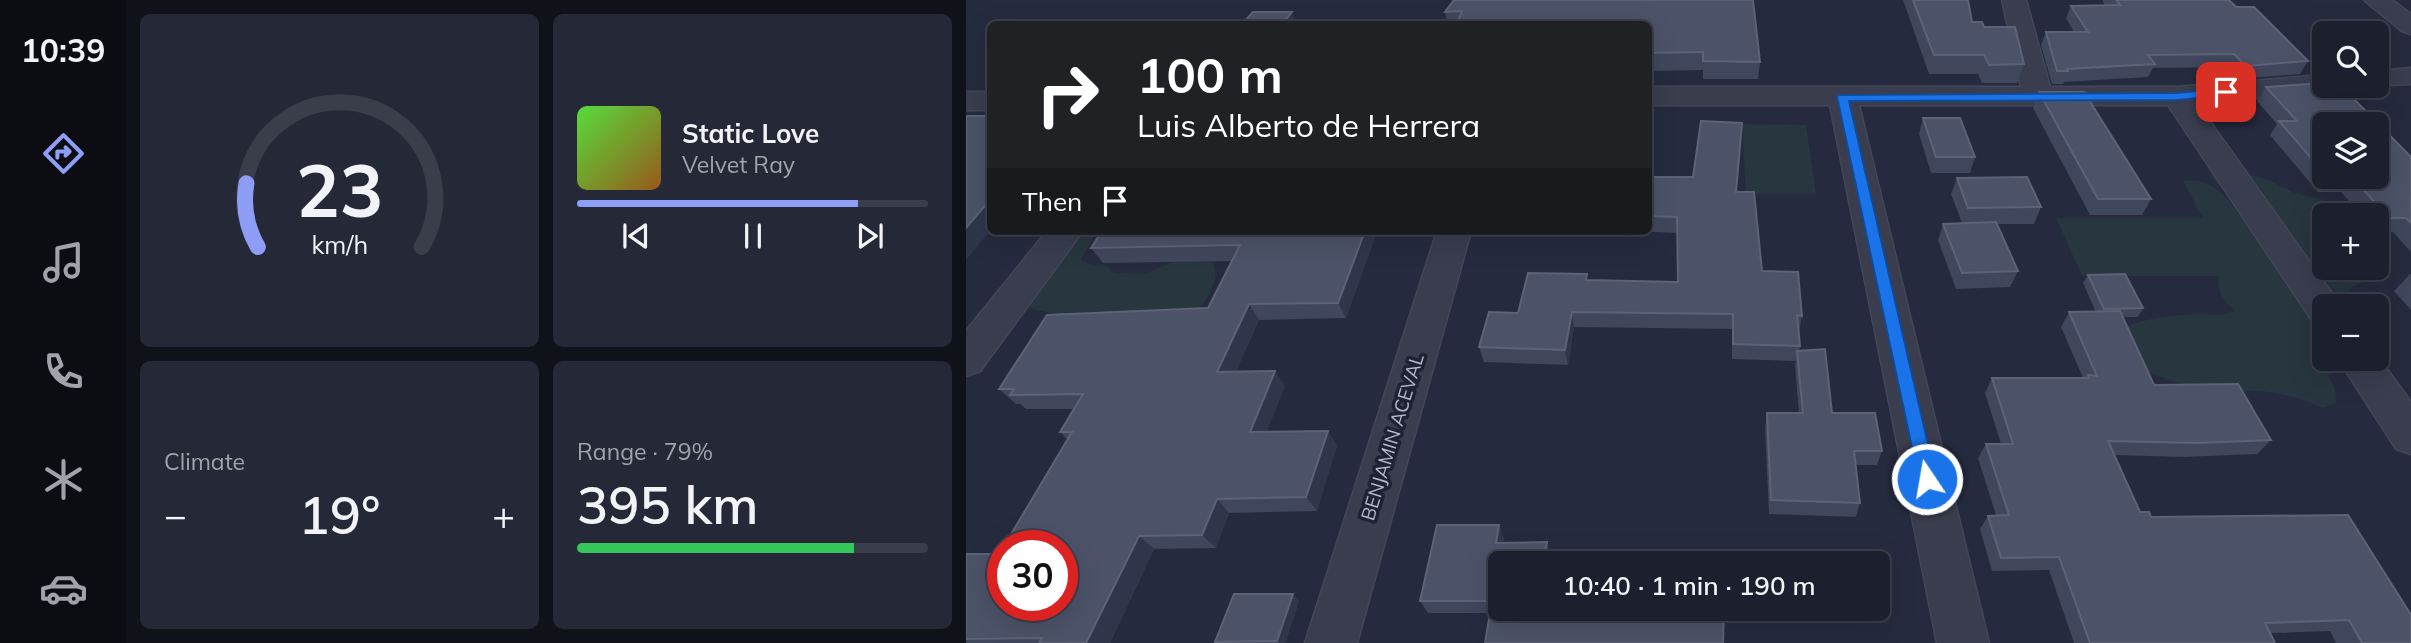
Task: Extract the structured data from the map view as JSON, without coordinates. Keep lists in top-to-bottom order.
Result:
{
  "streets": {
    "street": ["BENJAMIN ACEVAL"]
  },
  "page": {
    "tabs": "10:39",
    "map_buttons": ["+", "−"],
    "turn": ["100 m", "Luis Alberto de Herrera"],
    "song": ["Static Love", "Velvet Ray"],
    "then": "Then",
    "tile": [
      "Climate",
      ["Range · 79%", "395 km"]
    ],
    "heat": ["−", "19°", "+"],
    "limit": "30",
    "trip": "10:40 · 1 min · 190 m",
    "gauge": ["23", "km/h"]
  }
}
